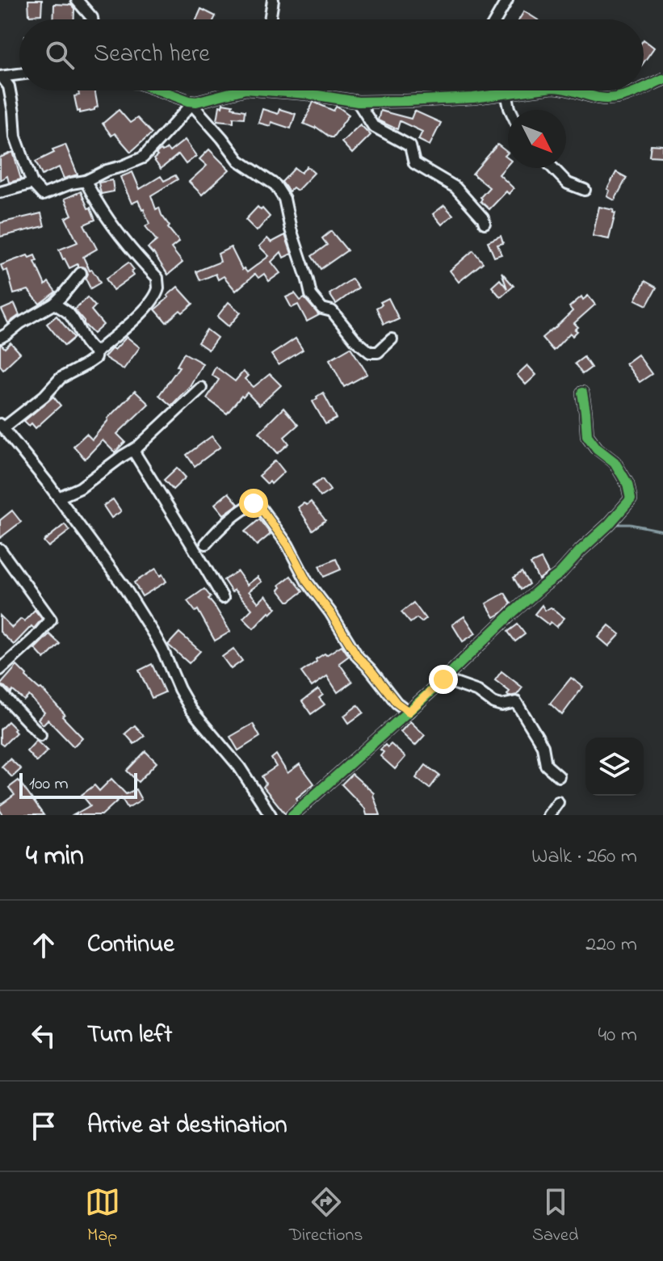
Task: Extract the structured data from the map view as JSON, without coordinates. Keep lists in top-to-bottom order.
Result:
{
  "scale_bar": "100 m",
  "north": "bottom right",
  "page": {
    "search": "Search here",
    "scale": "100 m",
    "heading": ["4 min", "Walk · 260 m"],
    "list": [
      ["Continue", "220 m"],
      ["Turn left", "40 m"],
      "Arrive at destination"
    ],
    "nav": ["Map", "Directions", "Saved"]
  }
}
